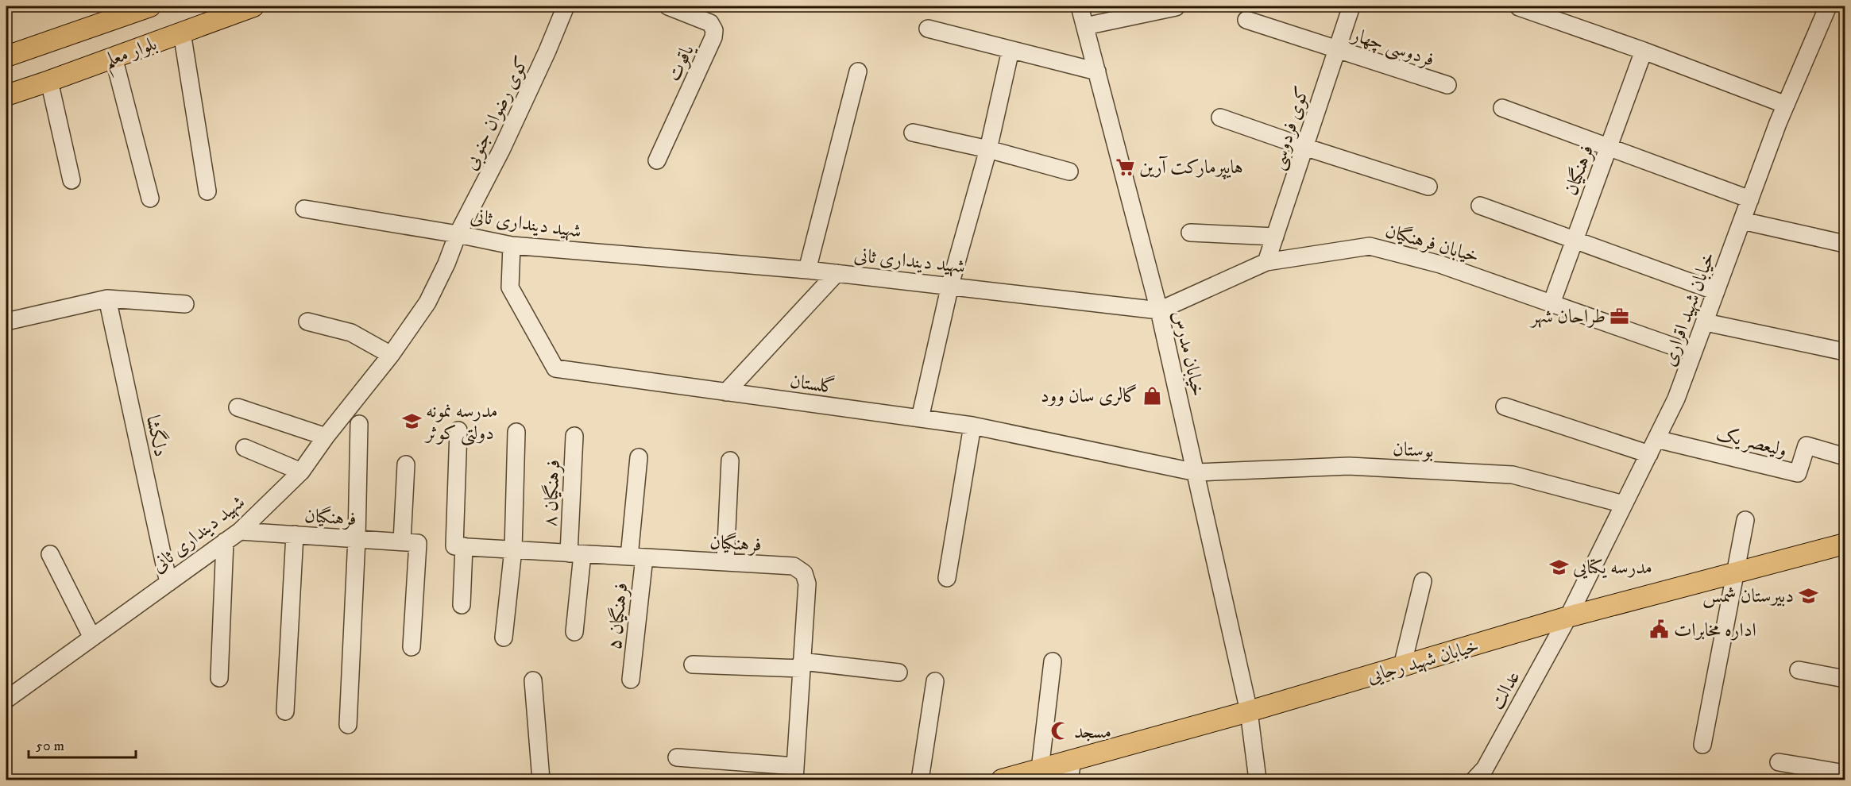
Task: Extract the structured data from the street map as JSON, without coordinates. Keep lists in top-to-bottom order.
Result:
{
  "streets": {
    "main road": ["بلوار معلم", "خیابان شهید رجایی"],
    "street": [
      "فردوسی چهار",
      "یاقوت",
      "کوی رضوان جنوبی",
      "کوی فردوسی",
      "فرهنگیان",
      "شهید دینداری ثانی",
      "خیابان فرهنگیان",
      "خیابان شهید اقراری",
      "خیابان مدرس",
      "گلستان",
      "دلگشا",
      "ولیعصر یک",
      "بوستان",
      "فرهنگیان ۸",
      "فرهنگیان ۵",
      "عدالت"
    ]
  },
  "crossings": [
    ["فردوسی چهار", "کوی فردوسی"],
    ["کوی رضوان جنوبی", "شهید دینداری ثانی"],
    ["کوی فردوسی", "خیابان فرهنگیان"],
    ["فرهنگیان", "شهید دینداری ثانی"],
    ["فرهنگیان", "خیابان فرهنگیان"],
    ["فرهنگیان", "فرهنگیان ۸"],
    ["فرهنگیان", "فرهنگیان ۵"],
    ["شهید دینداری ثانی", "خیابان فرهنگیان"],
    ["شهید دینداری ثانی", "خیابان مدرس"],
    ["شهید دینداری ثانی", "گلستان"],
    ["شهید دینداری ثانی", "دلگشا"],
    ["خیابان فرهنگیان", "خیابان شهید اقراری"],
    ["خیابان فرهنگیان", "خیابان مدرس"],
    ["خیابان شهید اقراری", "ولیعصر یک"],
    ["خیابان شهید اقراری", "بوستان"],
    ["خیابان شهید اقراری", "خیابان شهید رجایی"],
    ["خیابان شهید اقراری", "عدالت"],
    ["خیابان مدرس", "گلستان"],
    ["خیابان مدرس", "بوستان"],
    ["خیابان مدرس", "خیابان شهید رجایی"],
    ["گلستان", "بوستان"],
    ["خیابان شهید رجایی", "عدالت"]
  ],
  "places": {
    "supermarket": ["هایپرمارکت آرین"],
    "office": ["طراحان شهر"],
    "shop": ["گالری سان وود"],
    "school or university": ["مدرسه نمونه دولتی کوثر", "مدرسه یکتایی", "دبیرستان شمس"],
    "public building": ["اداره مخابرات"],
    "mosque": ["مسجد"]
  },
  "scale_bar": "50 m"
}
